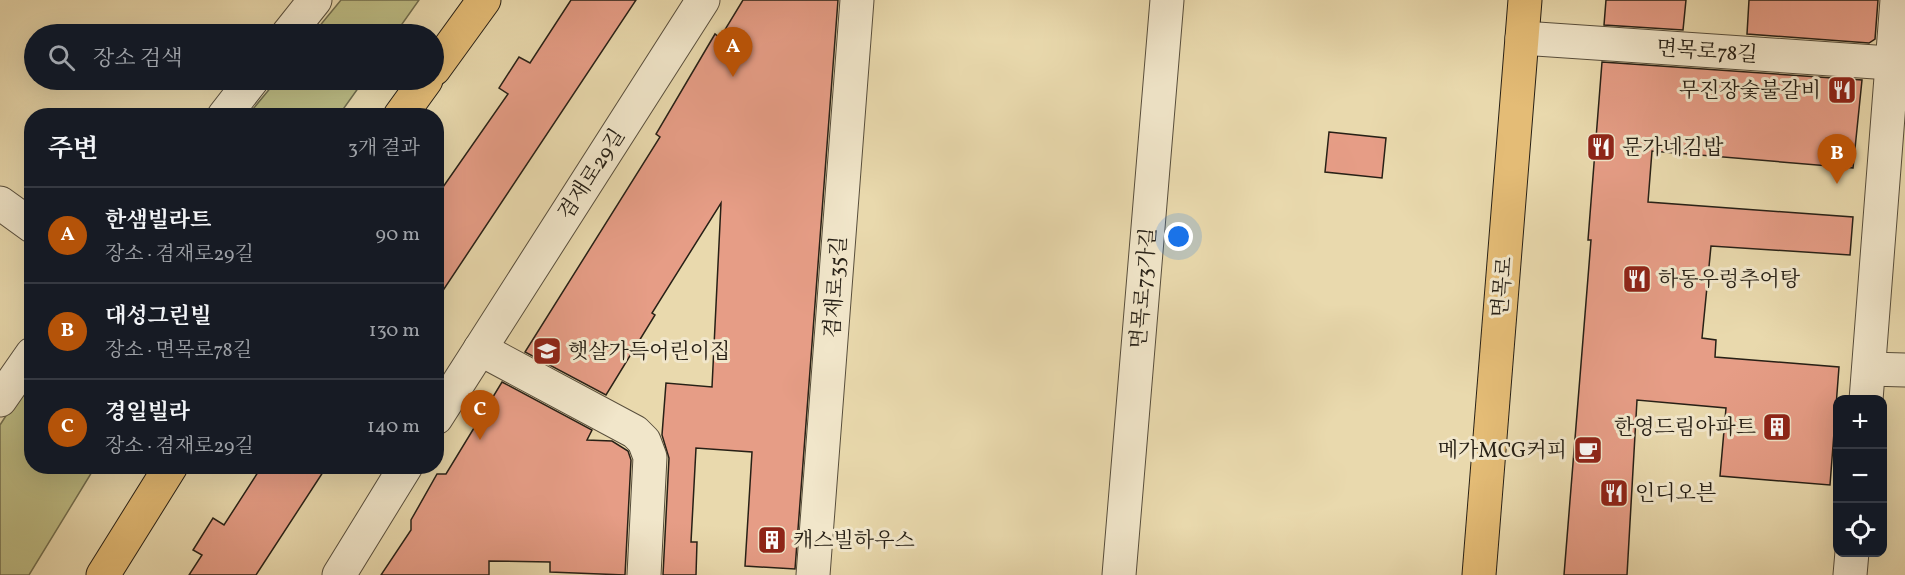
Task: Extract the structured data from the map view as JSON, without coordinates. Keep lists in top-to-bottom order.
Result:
{
  "streets": {
    "main road": ["면목로"],
    "street": [
      "면목로78길",
      "겸재로29길",
      "겸재로35길",
      "면목로73가길"
    ]
  },
  "crossings": [
    ["면목로78길", "면목로"]
  ],
  "places": {
    "restaurant": [
      "무진장숯불갈비",
      "문가네김밥",
      "하동우렁추어탕",
      "인디오븐"
    ],
    "school or university": ["햇살가득어린이집"],
    "building": ["한영드림아파트", "캐스빌하우스"],
    "cafe": ["메가MCG커피"]
  },
  "page": {
    "search": "장소 검색",
    "pins": ["A", "B", "C"],
    "heading": ["주변", "3개 결과"],
    "list": [
      {
        "mark": "A",
        "name": "한샘빌라트",
        "note": "장소 · 겸재로29길",
        "value": "90 m"
      },
      {
        "mark": "B",
        "name": "대성그린빌",
        "note": "장소 · 면목로78길",
        "value": "130 m"
      },
      {
        "mark": "C",
        "name": "경일빌라",
        "note": "장소 · 겸재로29길",
        "value": "140 m"
      }
    ],
    "map_buttons": ["+", "−"]
  }
}
